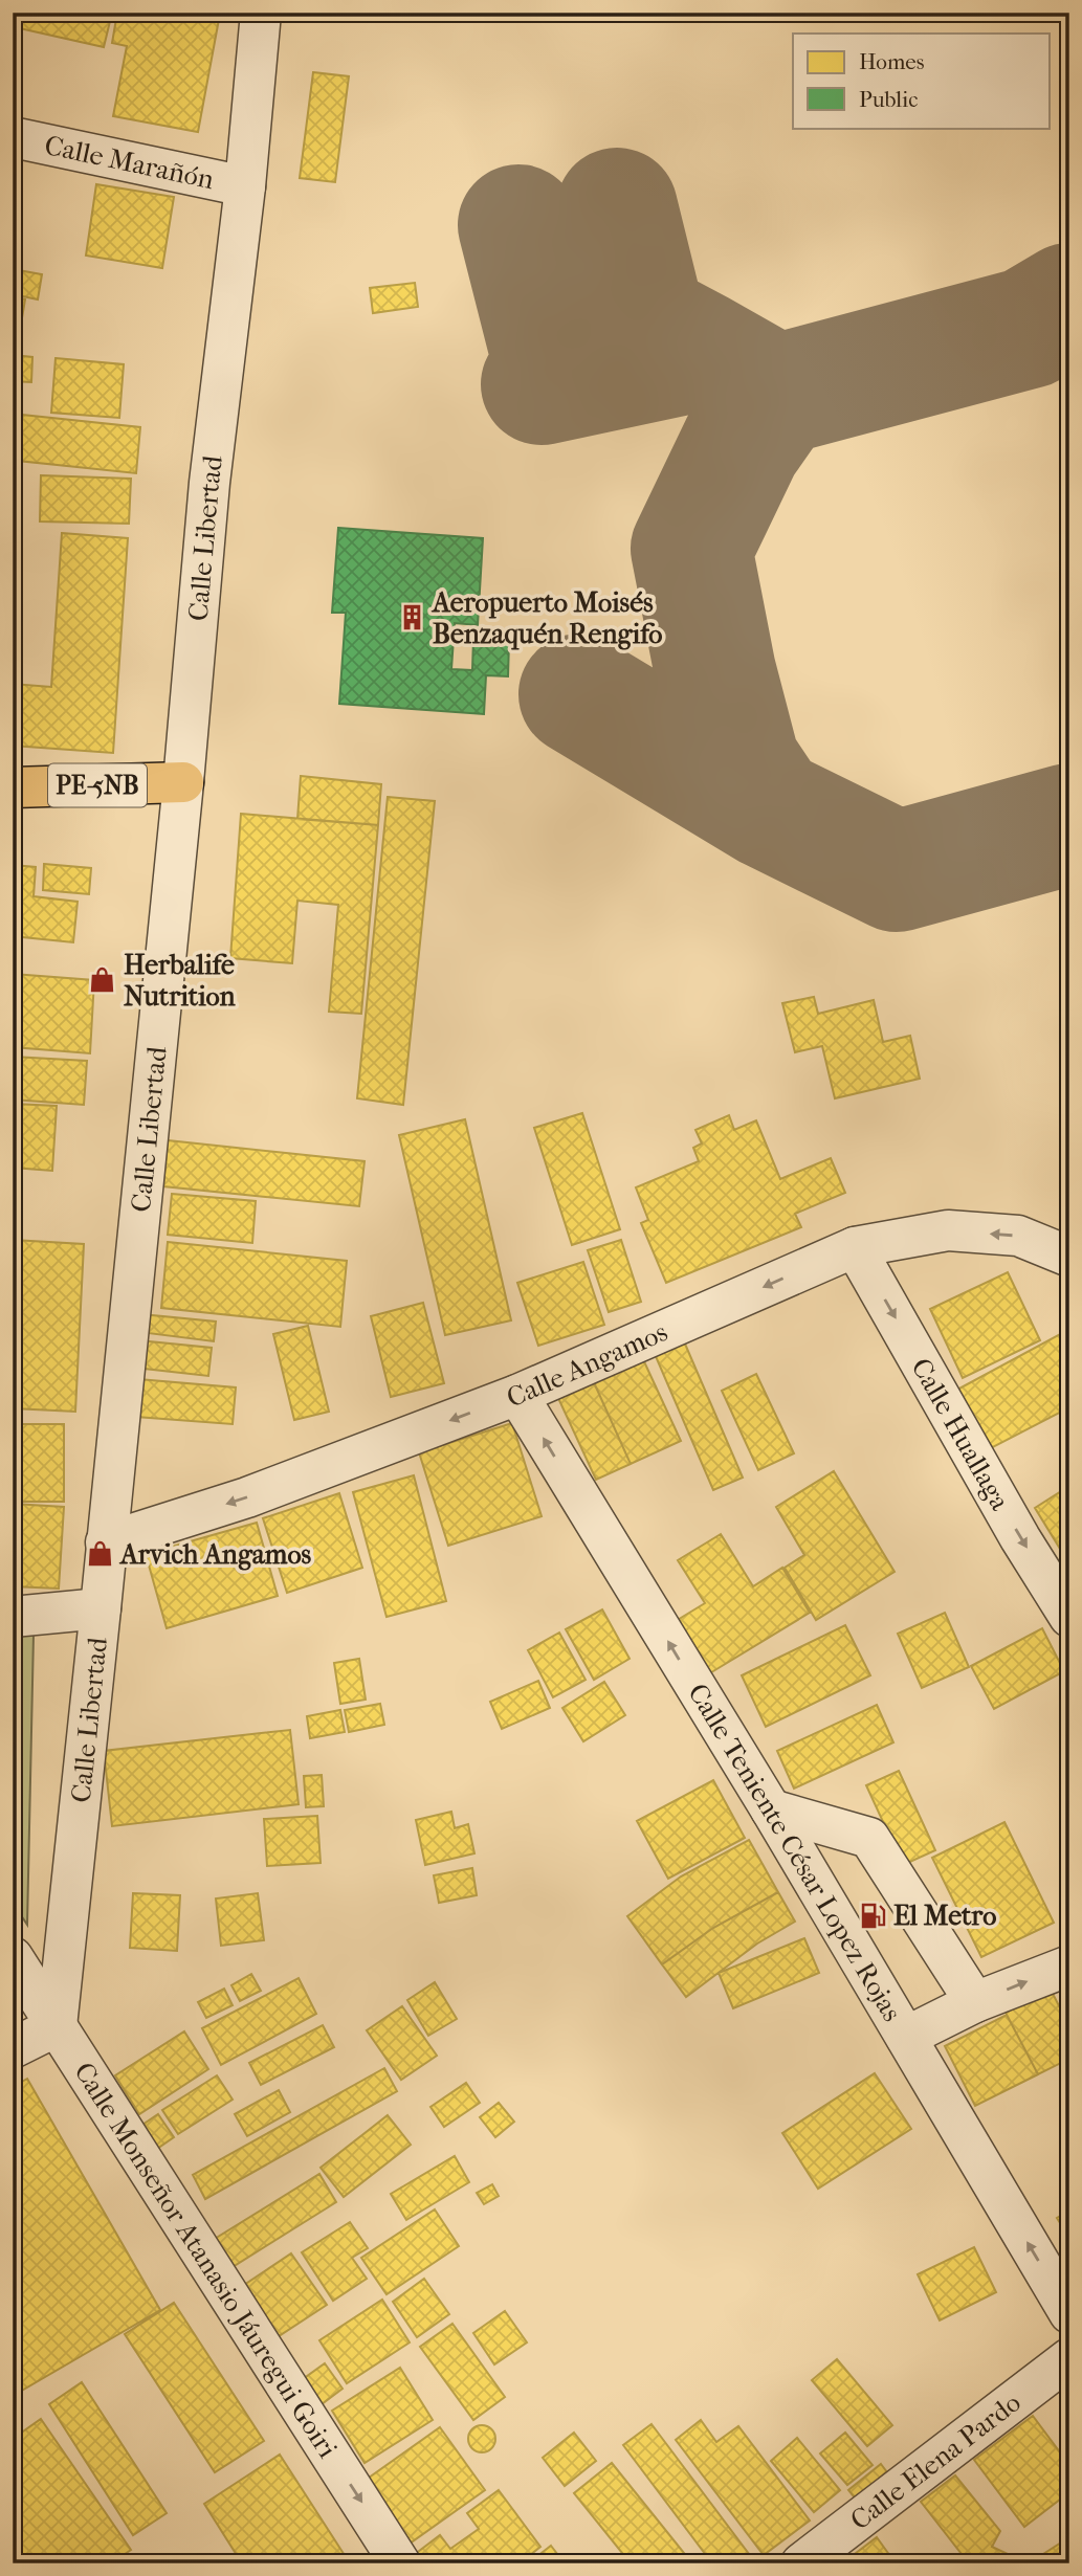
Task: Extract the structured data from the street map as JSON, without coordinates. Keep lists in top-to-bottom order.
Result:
{
  "streets": {
    "highway": ["PE-5NB"],
    "street": [
      "Calle Marañón",
      "Calle Libertad",
      "Calle Angamos",
      "Calle Huallaga",
      "Calle Teniente César Lopez Rojas",
      "Calle Monseñor Atanasio Jáuregui Goiri",
      "Calle Elena Pardo"
    ]
  },
  "crossings": [
    ["Calle Marañón", "Calle Libertad"],
    ["Calle Libertad", "PE-5NB"],
    ["Calle Libertad", "Calle Angamos"],
    ["Calle Libertad", "Calle Monseñor Atanasio Jáuregui Goiri"],
    ["Calle Angamos", "Calle Huallaga"],
    ["Calle Angamos", "Calle Teniente César Lopez Rojas"]
  ],
  "one_way": [
    "Calle Angamos",
    "Calle Huallaga",
    "Calle Teniente César Lopez Rojas",
    "Calle Monseñor Atanasio Jáuregui Goiri"
  ],
  "places": {
    "building": ["Aeropuerto Moisés Benzaquén Rengifo"],
    "shop": ["Herbalife Nutrition", "Arvich Angamos"],
    "fuel station": ["El Metro"]
  },
  "legend": ["Homes", "Public"]
}
